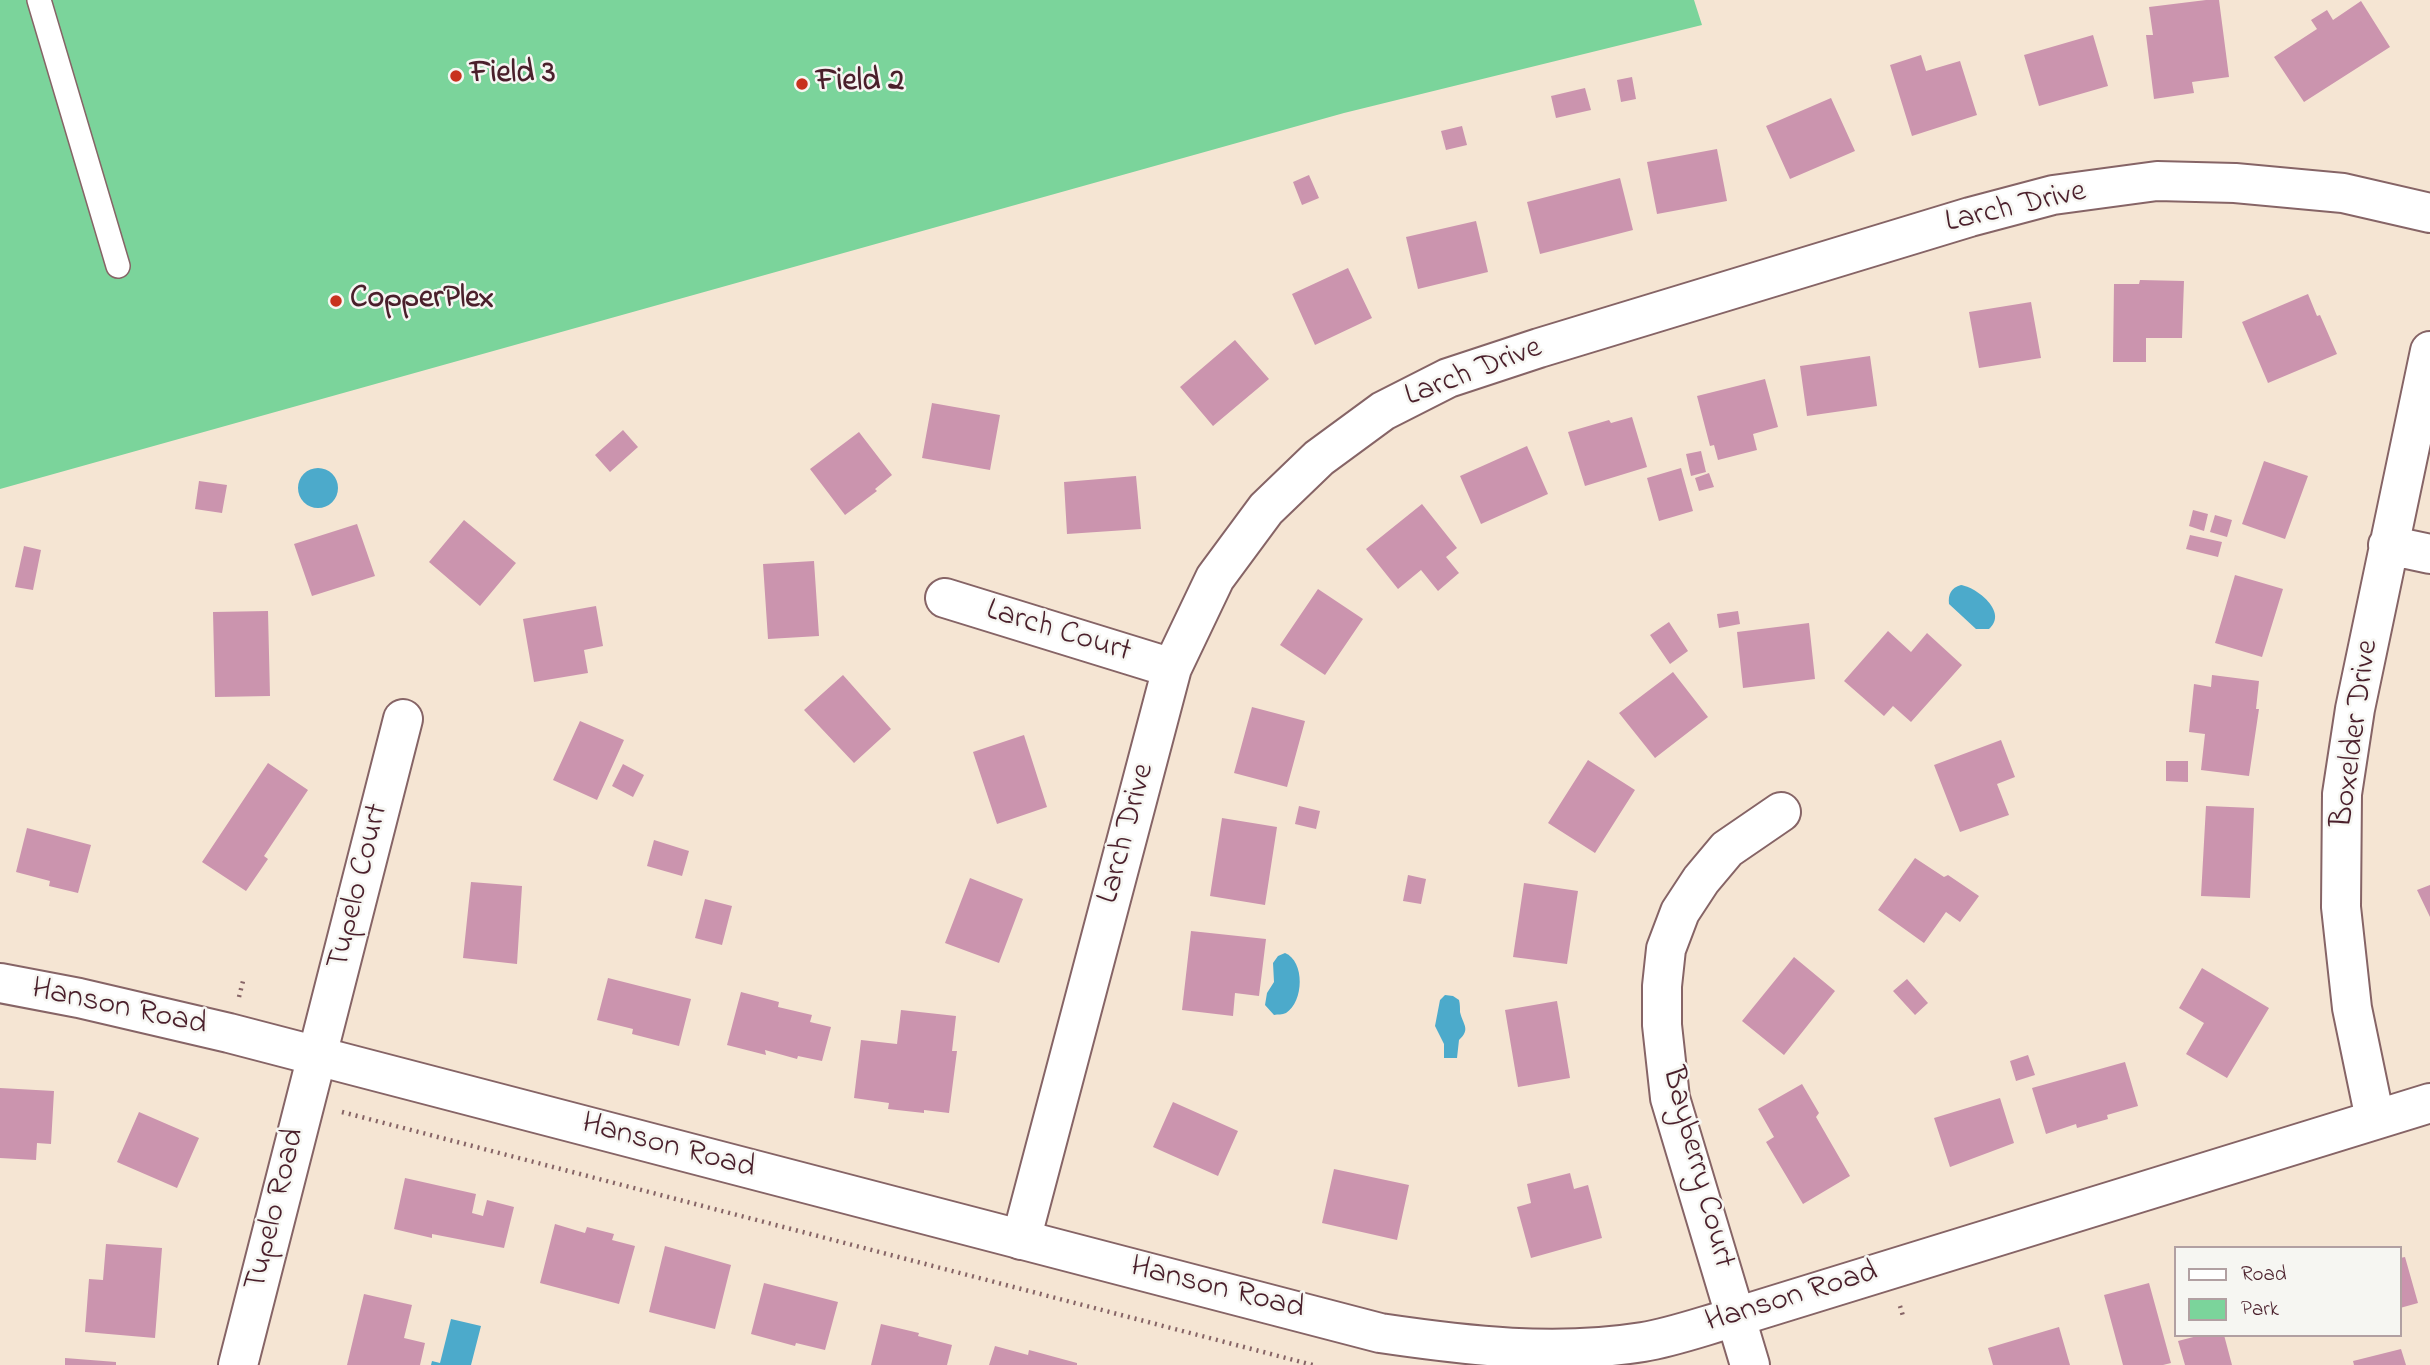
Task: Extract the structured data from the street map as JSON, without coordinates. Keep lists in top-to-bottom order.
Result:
{
  "streets": {
    "street": [
      "Larch Drive",
      "Larch Court",
      "Boxelder Drive",
      "Tupelo Court",
      "Hanson Road",
      "Bayberry Court",
      "Tupelo Road"
    ]
  },
  "crossings": [
    ["Larch Drive", "Larch Court"],
    ["Larch Drive", "Hanson Road"],
    ["Boxelder Drive", "Hanson Road"],
    ["Tupelo Court", "Hanson Road"],
    ["Tupelo Court", "Tupelo Road"],
    ["Hanson Road", "Bayberry Court"],
    ["Hanson Road", "Tupelo Road"]
  ],
  "places": ["Field 3", "Field 2", "CopperPlex"],
  "legend": ["Road", "Park"]
}
